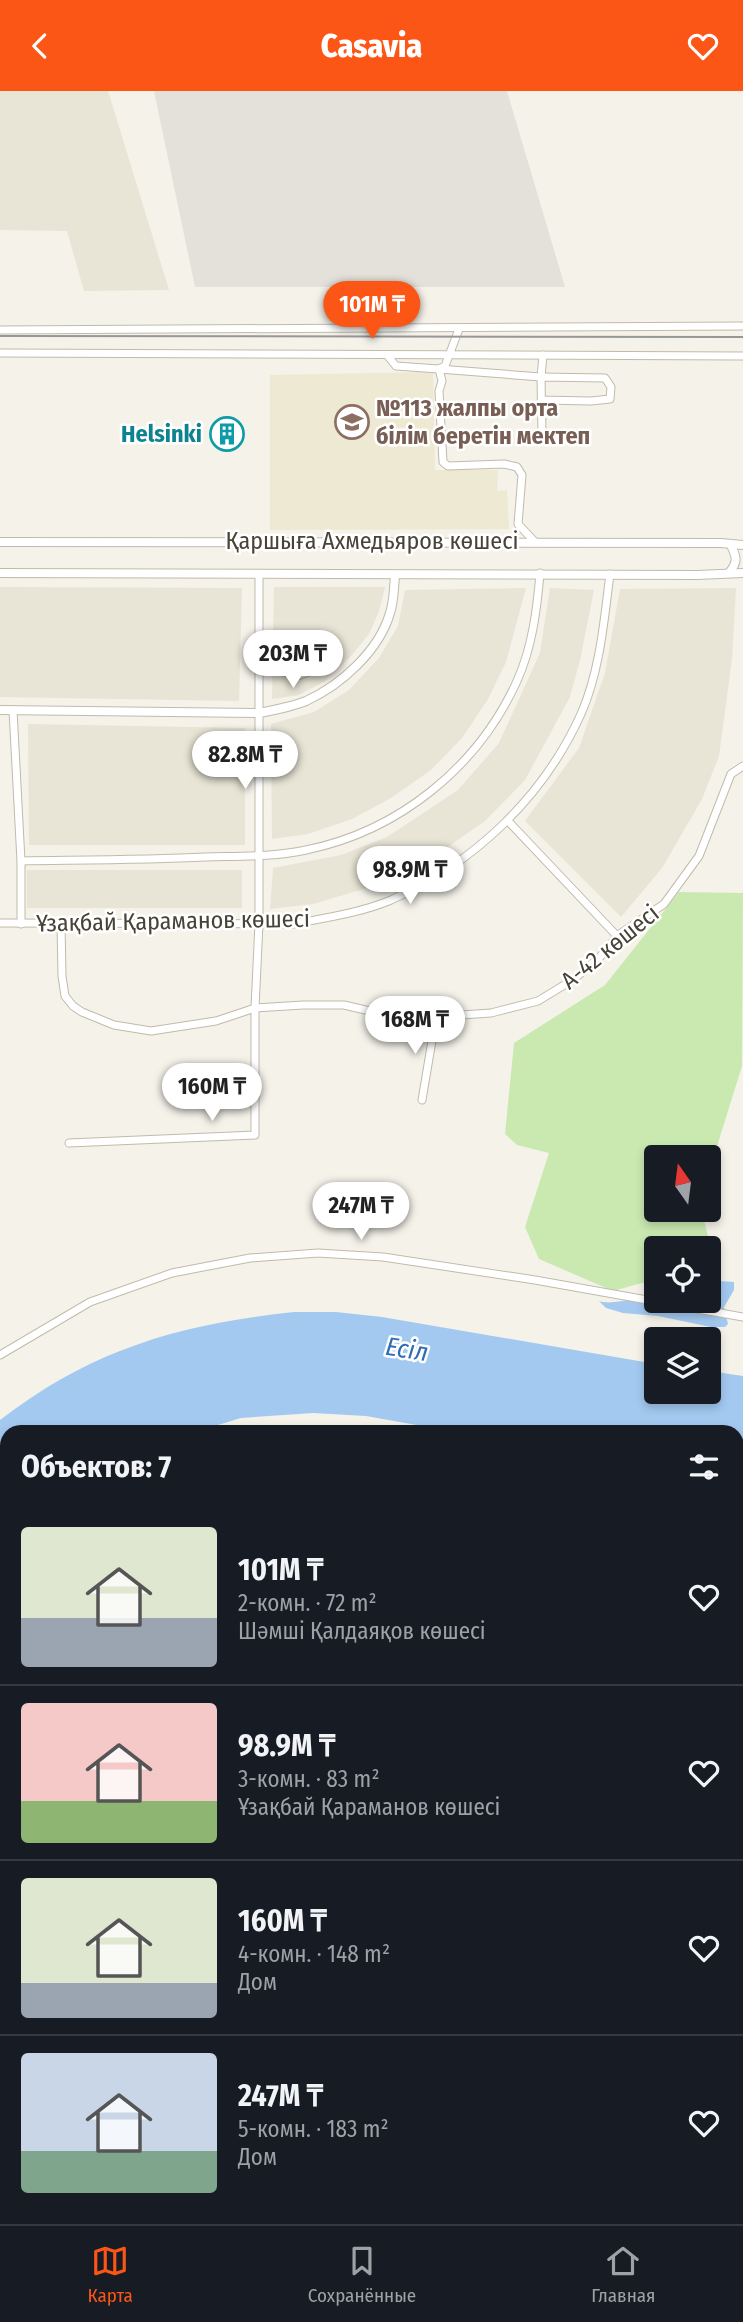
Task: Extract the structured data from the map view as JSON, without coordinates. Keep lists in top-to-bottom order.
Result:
{
  "streets": {
    "street": ["Қаршыға Ахмедьяров көшесі", "Ұзақбай Қараманов көшесі", "А-42 көшесі"]
  },
  "crossings": [
    ["Қаршыға Ахмедьяров көшесі", "Ұзақбай Қараманов көшесі"],
    ["Ұзақбай Қараманов көшесі", "А-42 көшесі"]
  ],
  "water": ["Есіл"],
  "places": {
    "school or university": ["№113 жалпы орта білім беретін мектеп"],
    "building": ["Helsinki"]
  },
  "north": "top",
  "page": {
    "header": "Casavia",
    "price": [
      "101M ₸",
      "203M ₸",
      "82.8M ₸",
      "98.9M ₸",
      "168M ₸",
      "160M ₸",
      "247M ₸"
    ],
    "heading": "Объектов: 7",
    "list": [
      {
        "name": "101M ₸",
        "note": "2-комн. · 72 m² · Шәмші Қалдаяқов көшесі"
      },
      {
        "name": "98.9M ₸",
        "note": "3-комн. · 83 m² · Ұзақбай Қараманов көшесі"
      },
      {
        "name": "160M ₸",
        "note": "4-комн. · 148 m² · Дом"
      },
      {
        "name": "247M ₸",
        "note": "5-комн. · 183 m² · Дом"
      }
    ],
    "tabs": ["Карта", "Сохранённые", "Главная"]
  }
}
